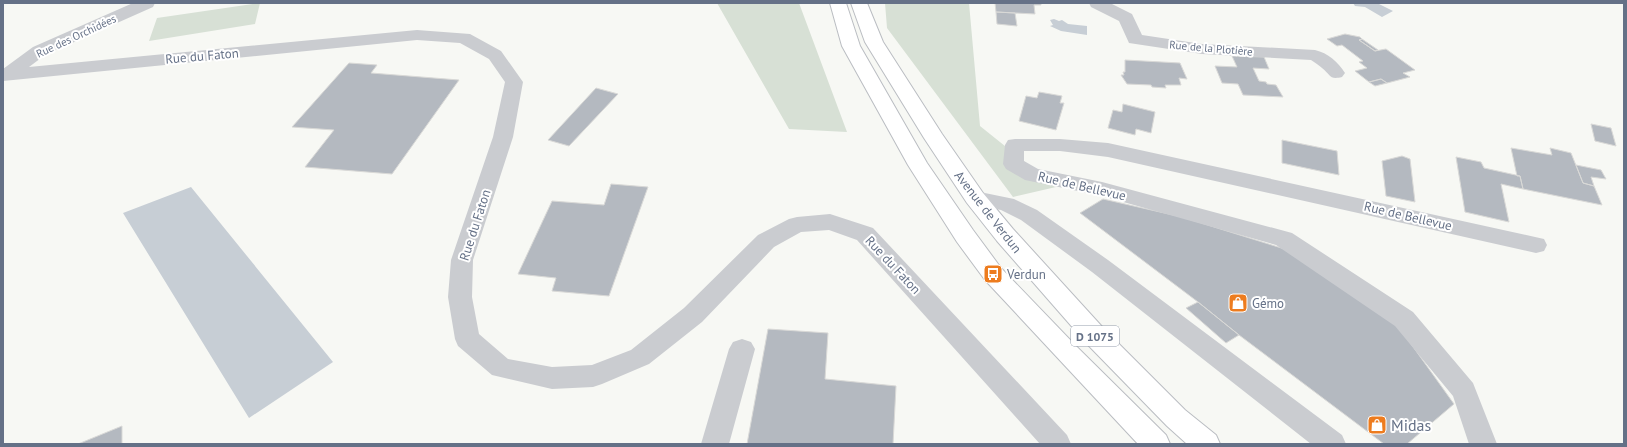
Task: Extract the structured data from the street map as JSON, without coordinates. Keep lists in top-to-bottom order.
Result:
{
  "streets": {
    "main road": ["Avenue de Verdun", "D 1075"],
    "street": [
      "Rue des Orchidées",
      "Rue de la Plotière",
      "Rue du Faton",
      "Rue de Bellevue"
    ]
  },
  "crossings": [
    ["Rue des Orchidées", "Rue du Faton"]
  ],
  "places": {
    "bus stop": ["Verdun"],
    "shop": ["Gémo", "Midas"]
  }
}
